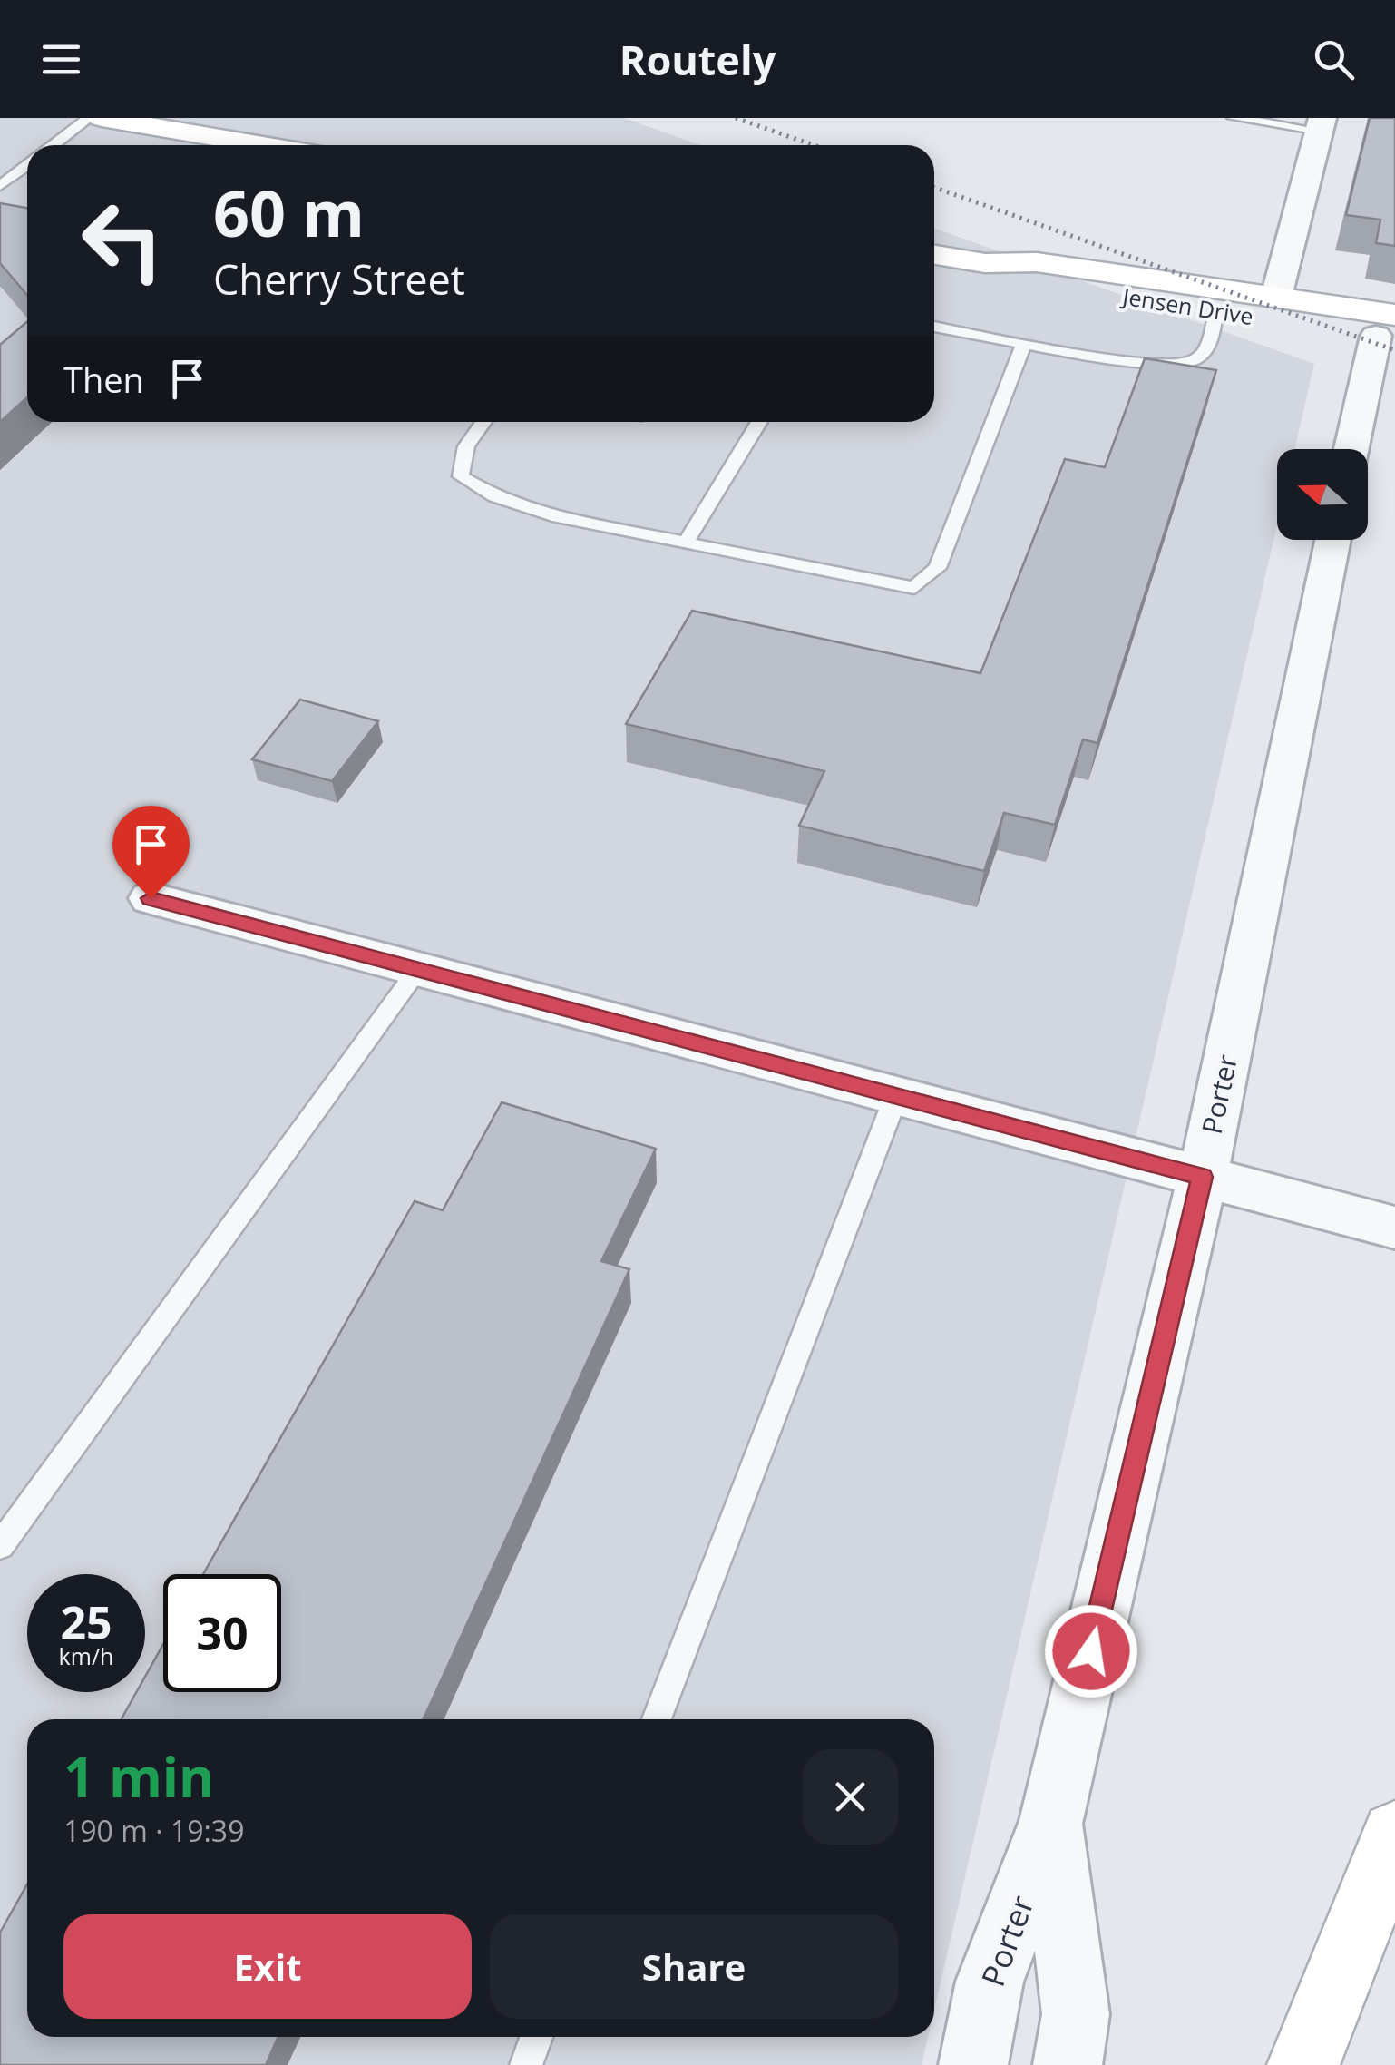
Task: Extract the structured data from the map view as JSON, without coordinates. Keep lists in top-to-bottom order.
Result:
{
  "streets": {
    "main road": ["Jensen Drive"],
    "street": ["Porter"]
  },
  "north": "left",
  "page": {
    "header": "Routely",
    "turn": ["60 m", "Cherry Street"],
    "then": "Then",
    "speed": "25 km/h",
    "limit": "30",
    "heading": ["1 min", "190 m · 19:39"],
    "buttons": ["Exit", "Share"]
  }
}
